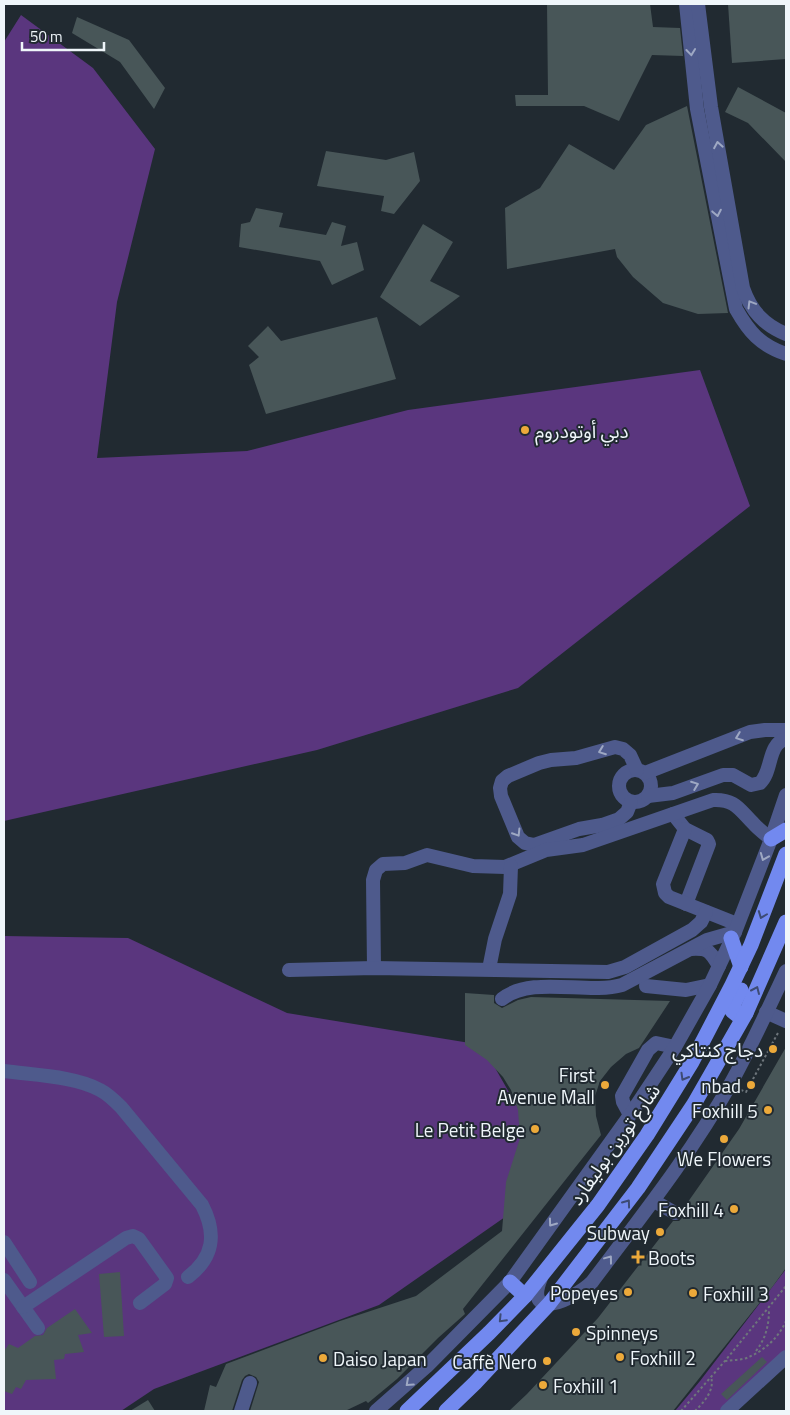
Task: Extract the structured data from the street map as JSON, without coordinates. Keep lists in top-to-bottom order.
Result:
{
  "streets": {
    "main road": ["شارع تورين بوليفارد"]
  },
  "places": {
    "other": [
      "دبي أوتودروم",
      "دجاج كنتاكي",
      "First Avenue Mall",
      "nbad",
      "Foxhill 5",
      "Le Petit Belge",
      "We Flowers",
      "Foxhill 4",
      "Subway",
      "Popeyes",
      "Foxhill 3",
      "Spinneys",
      "Foxhill 2",
      "Daiso Japan",
      "Caffè Nero",
      "Foxhill 1"
    ],
    "health": ["Boots"]
  },
  "scale_bar": "50 m"
}
